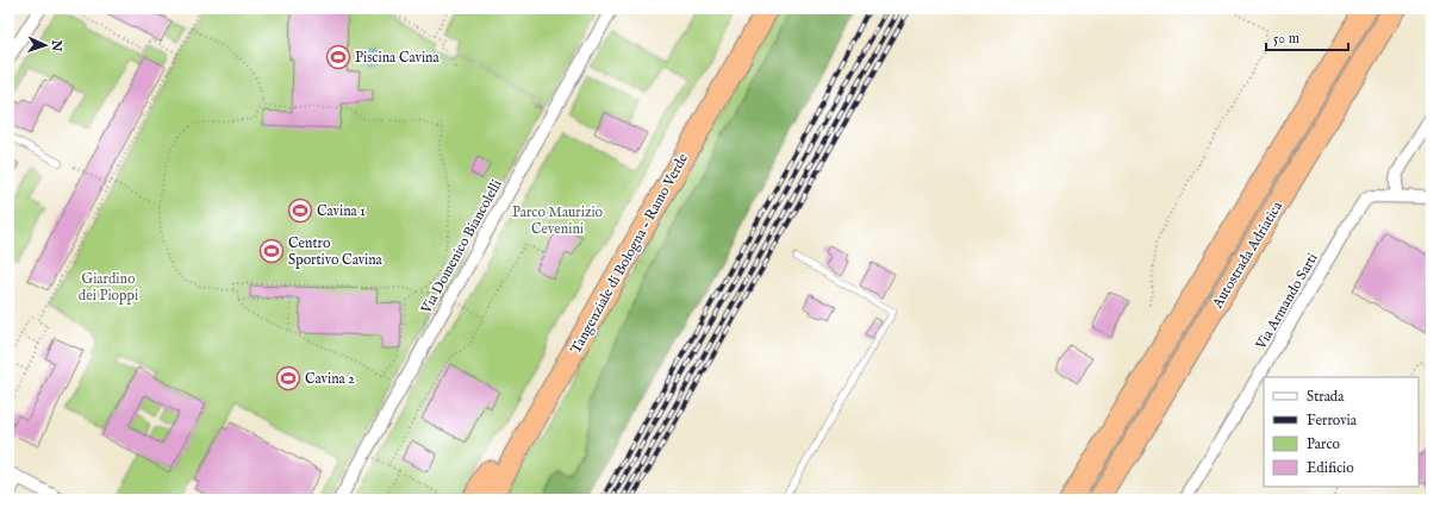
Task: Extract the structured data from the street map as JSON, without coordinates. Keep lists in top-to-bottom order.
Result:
{
  "streets": {
    "highway": ["Tangenziale di Bologna - Ramo Verde", "Autostrada Adriatica"],
    "street": ["Via Domenico Biancolelli", "Via Armando Sarti"]
  },
  "parks": ["Parco Maurizio Cevenini", "Giardino dei Pioppi"],
  "places": {
    "sports": [
      "Piscina Cavina",
      "Cavina 1",
      "Centro Sportivo Cavina",
      "Cavina 2"
    ]
  },
  "legend": [
    "Strada",
    "Ferrovia",
    "Parco",
    "Edificio"
  ],
  "scale_bar": "50 m",
  "north": "right"
}
